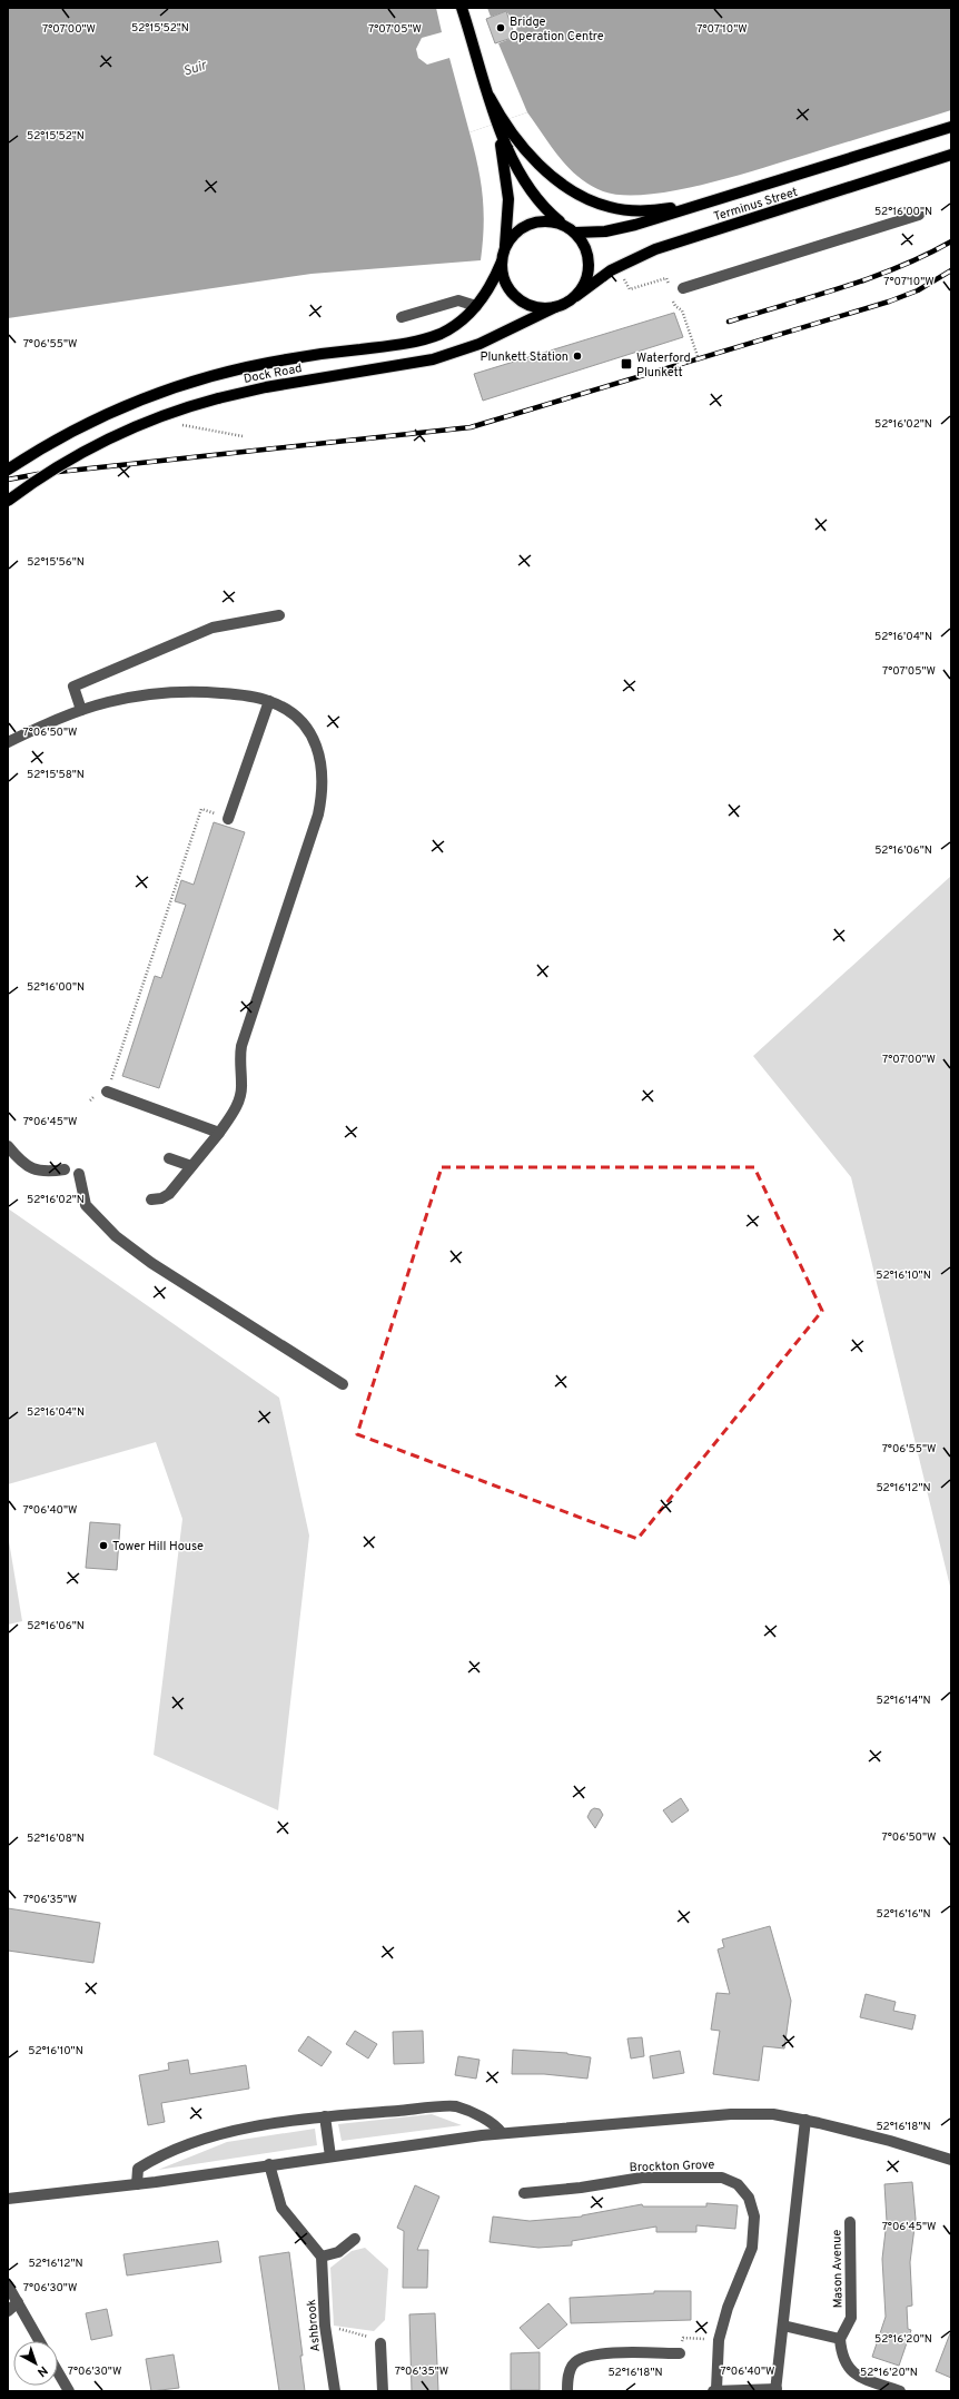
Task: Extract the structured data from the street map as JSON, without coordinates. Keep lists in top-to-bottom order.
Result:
{
  "streets": {
    "main road": ["Terminus Street", "Dock Road"],
    "street": ["Brockton Grove", "Mason Avenue", "Ashbrook"]
  },
  "crossings": [
    ["Terminus Street", "Dock Road"]
  ],
  "water": ["Suir"],
  "places": {
    "other": ["Bridge Operation Centre", "Plunkett Station", "Tower Hill House"],
    "transit": ["Waterford Plunkett"]
  },
  "north": "bottom right",
  "coordinates": [
    "52°15'52\"N",
    "7°07'00\"W",
    "7°07'05\"W",
    "7°07'10\"W",
    "52°16'00\"N",
    "7°06'55\"W",
    "52°16'02\"N",
    "52°15'56\"N",
    "52°16'04\"N",
    "7°06'50\"W",
    "52°15'58\"N",
    "52°16'06\"N",
    "7°06'45\"W",
    "52°16'10\"N",
    "52°16'12\"N",
    "7°06'40\"W",
    "52°16'14\"N",
    "52°16'08\"N",
    "7°06'35\"W",
    "52°16'16\"N",
    "52°16'18\"N",
    "7°06'30\"W",
    "52°16'20\"N"
  ]
}
